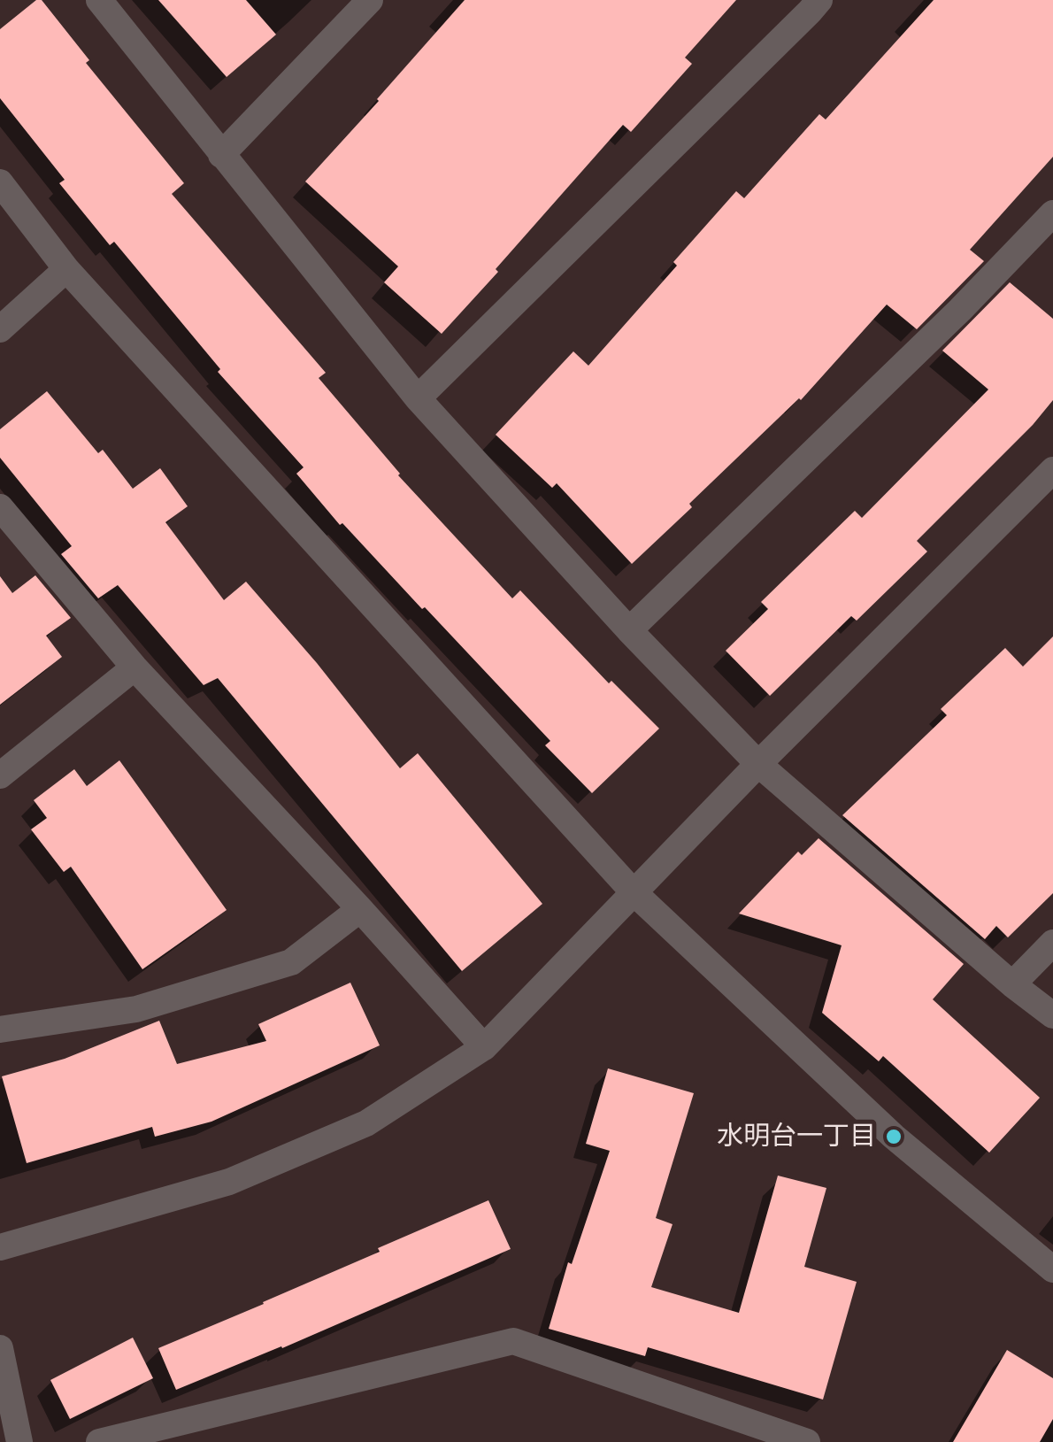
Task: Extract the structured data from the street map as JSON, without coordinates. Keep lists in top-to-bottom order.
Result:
{
  "places": ["水明台一丁目"]
}
